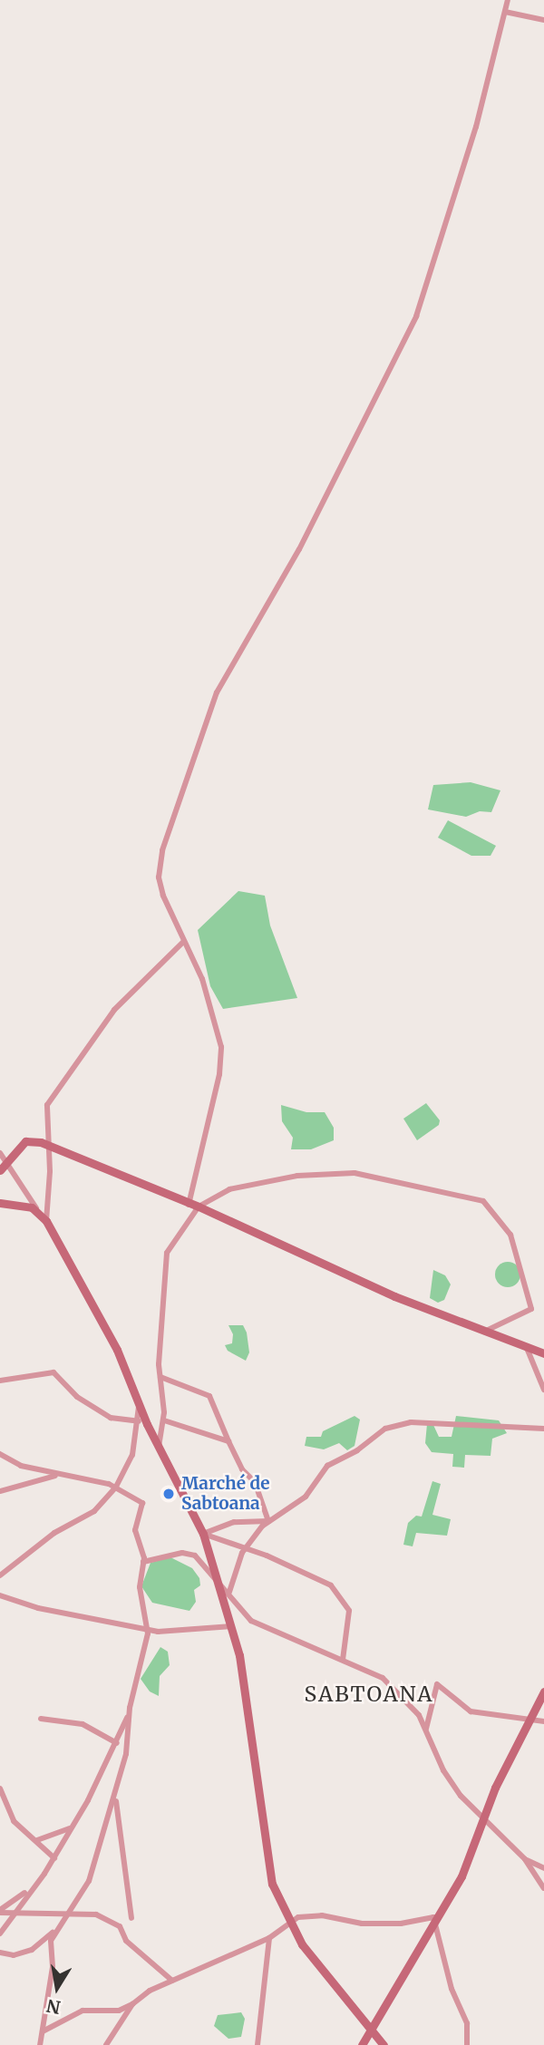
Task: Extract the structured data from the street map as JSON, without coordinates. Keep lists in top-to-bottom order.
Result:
{
  "districts": ["SABTOANA"],
  "places": ["Marché de Sabtoana"],
  "north": "bottom"
}
